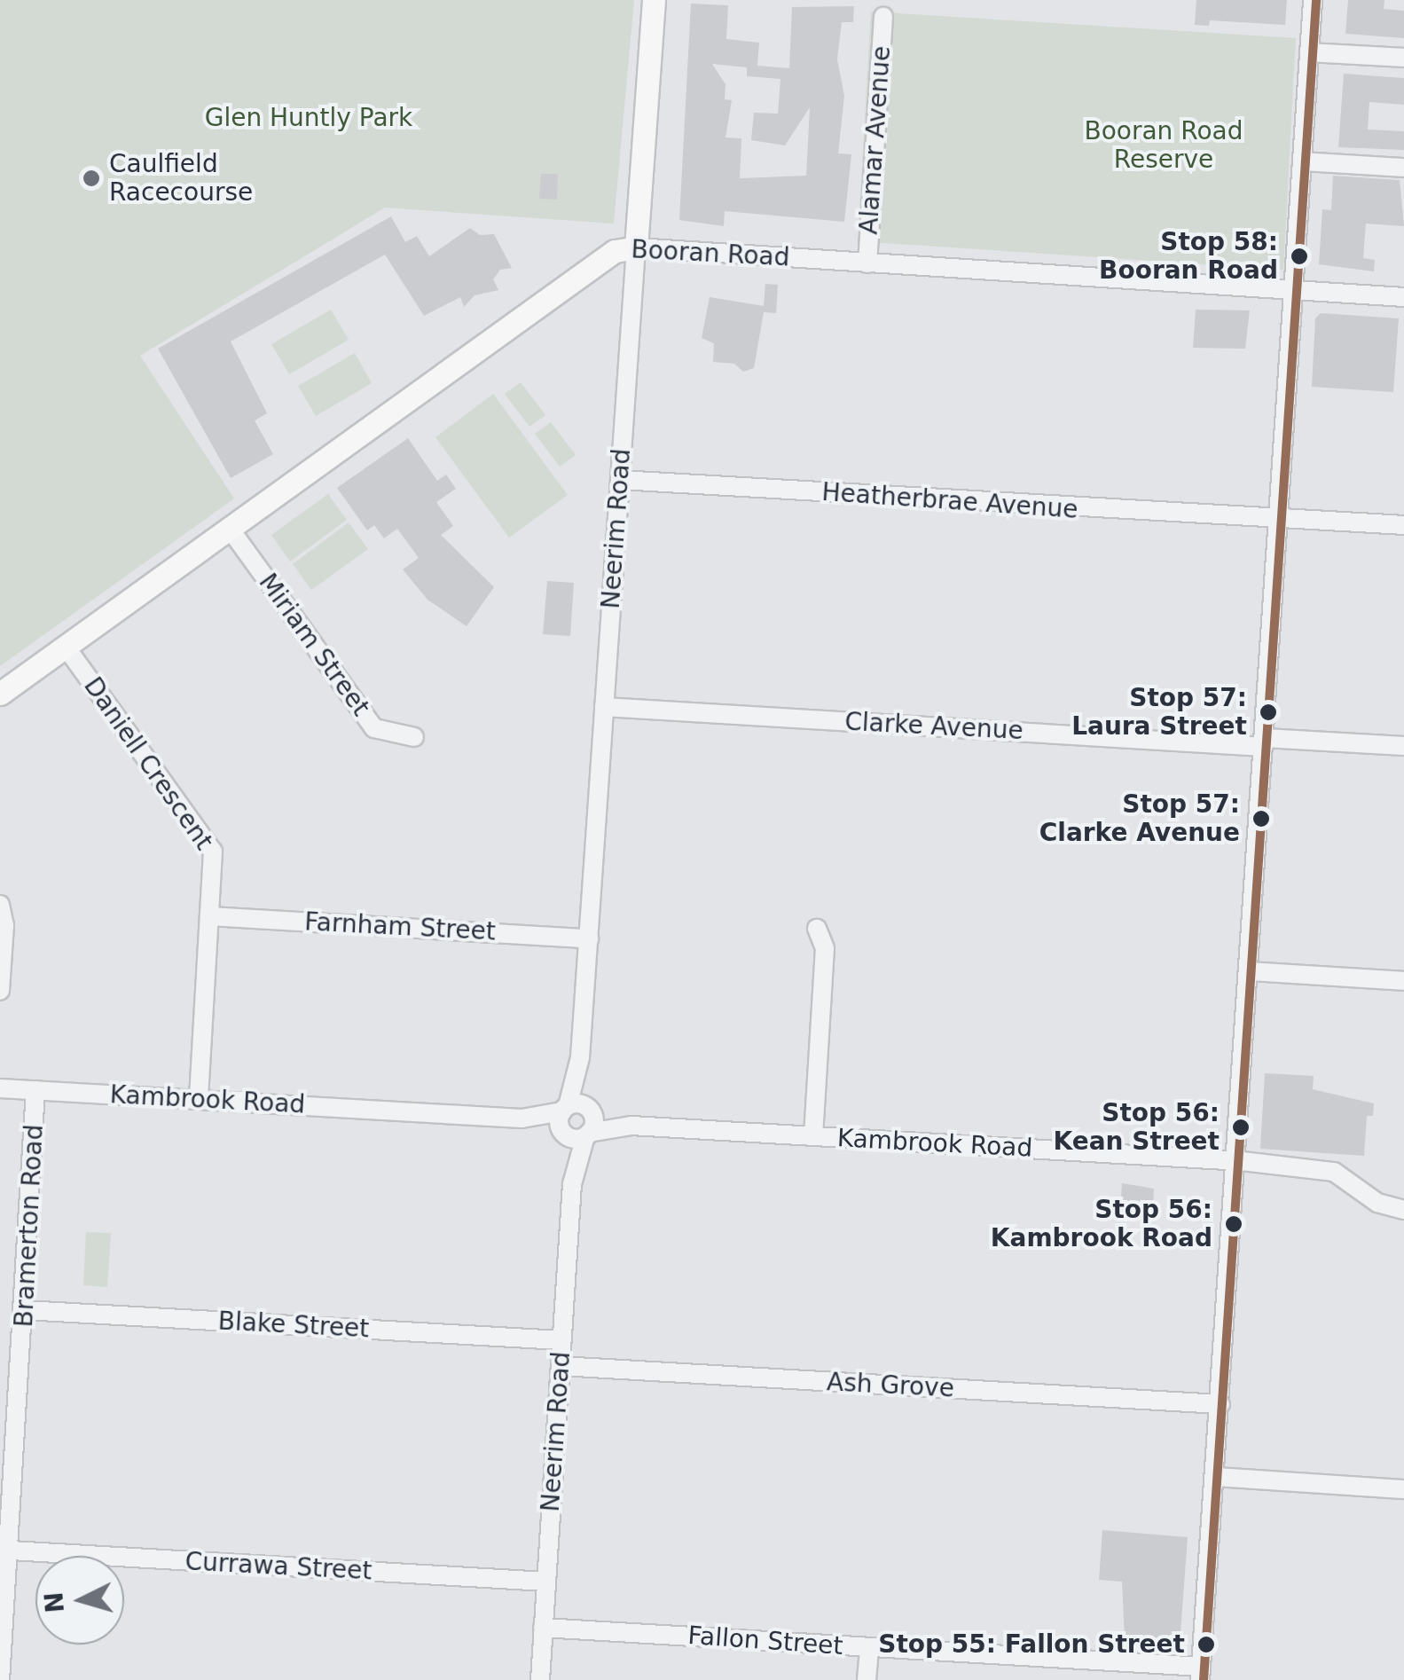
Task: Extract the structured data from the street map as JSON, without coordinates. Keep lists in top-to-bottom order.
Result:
{
  "streets": {
    "main road": ["Booran Road", "Neerim Road"],
    "street": [
      "Alamar Avenue",
      "Heatherbrae Avenue",
      "Miriam Street",
      "Clarke Avenue",
      "Daniell Crescent",
      "Farnham Street",
      "Kambrook Road",
      "Bramerton Road",
      "Blake Street",
      "Ash Grove",
      "Currawa Street",
      "Fallon Street"
    ]
  },
  "crossings": [
    ["Alamar Avenue", "Booran Road"],
    ["Booran Road", "Neerim Road"],
    ["Booran Road", "Miriam Street"],
    ["Booran Road", "Daniell Crescent"],
    ["Heatherbrae Avenue", "Neerim Road"],
    ["Neerim Road", "Clarke Avenue"],
    ["Neerim Road", "Farnham Street"],
    ["Neerim Road", "Kambrook Road"],
    ["Neerim Road", "Blake Street"],
    ["Neerim Road", "Ash Grove"],
    ["Neerim Road", "Currawa Street"],
    ["Neerim Road", "Fallon Street"],
    ["Daniell Crescent", "Farnham Street"],
    ["Daniell Crescent", "Kambrook Road"],
    ["Kambrook Road", "Bramerton Road"],
    ["Bramerton Road", "Blake Street"],
    ["Bramerton Road", "Currawa Street"]
  ],
  "parks": ["Glen Huntly Park", "Booran Road Reserve"],
  "places": [
    "Caulfield Racecourse",
    "Stop 58: Booran Road",
    "Stop 57: Laura Street",
    "Stop 57: Clarke Avenue",
    "Stop 56: Kean Street",
    "Stop 56: Kambrook Road",
    "Stop 55: Fallon Street"
  ],
  "north": "left"
}
